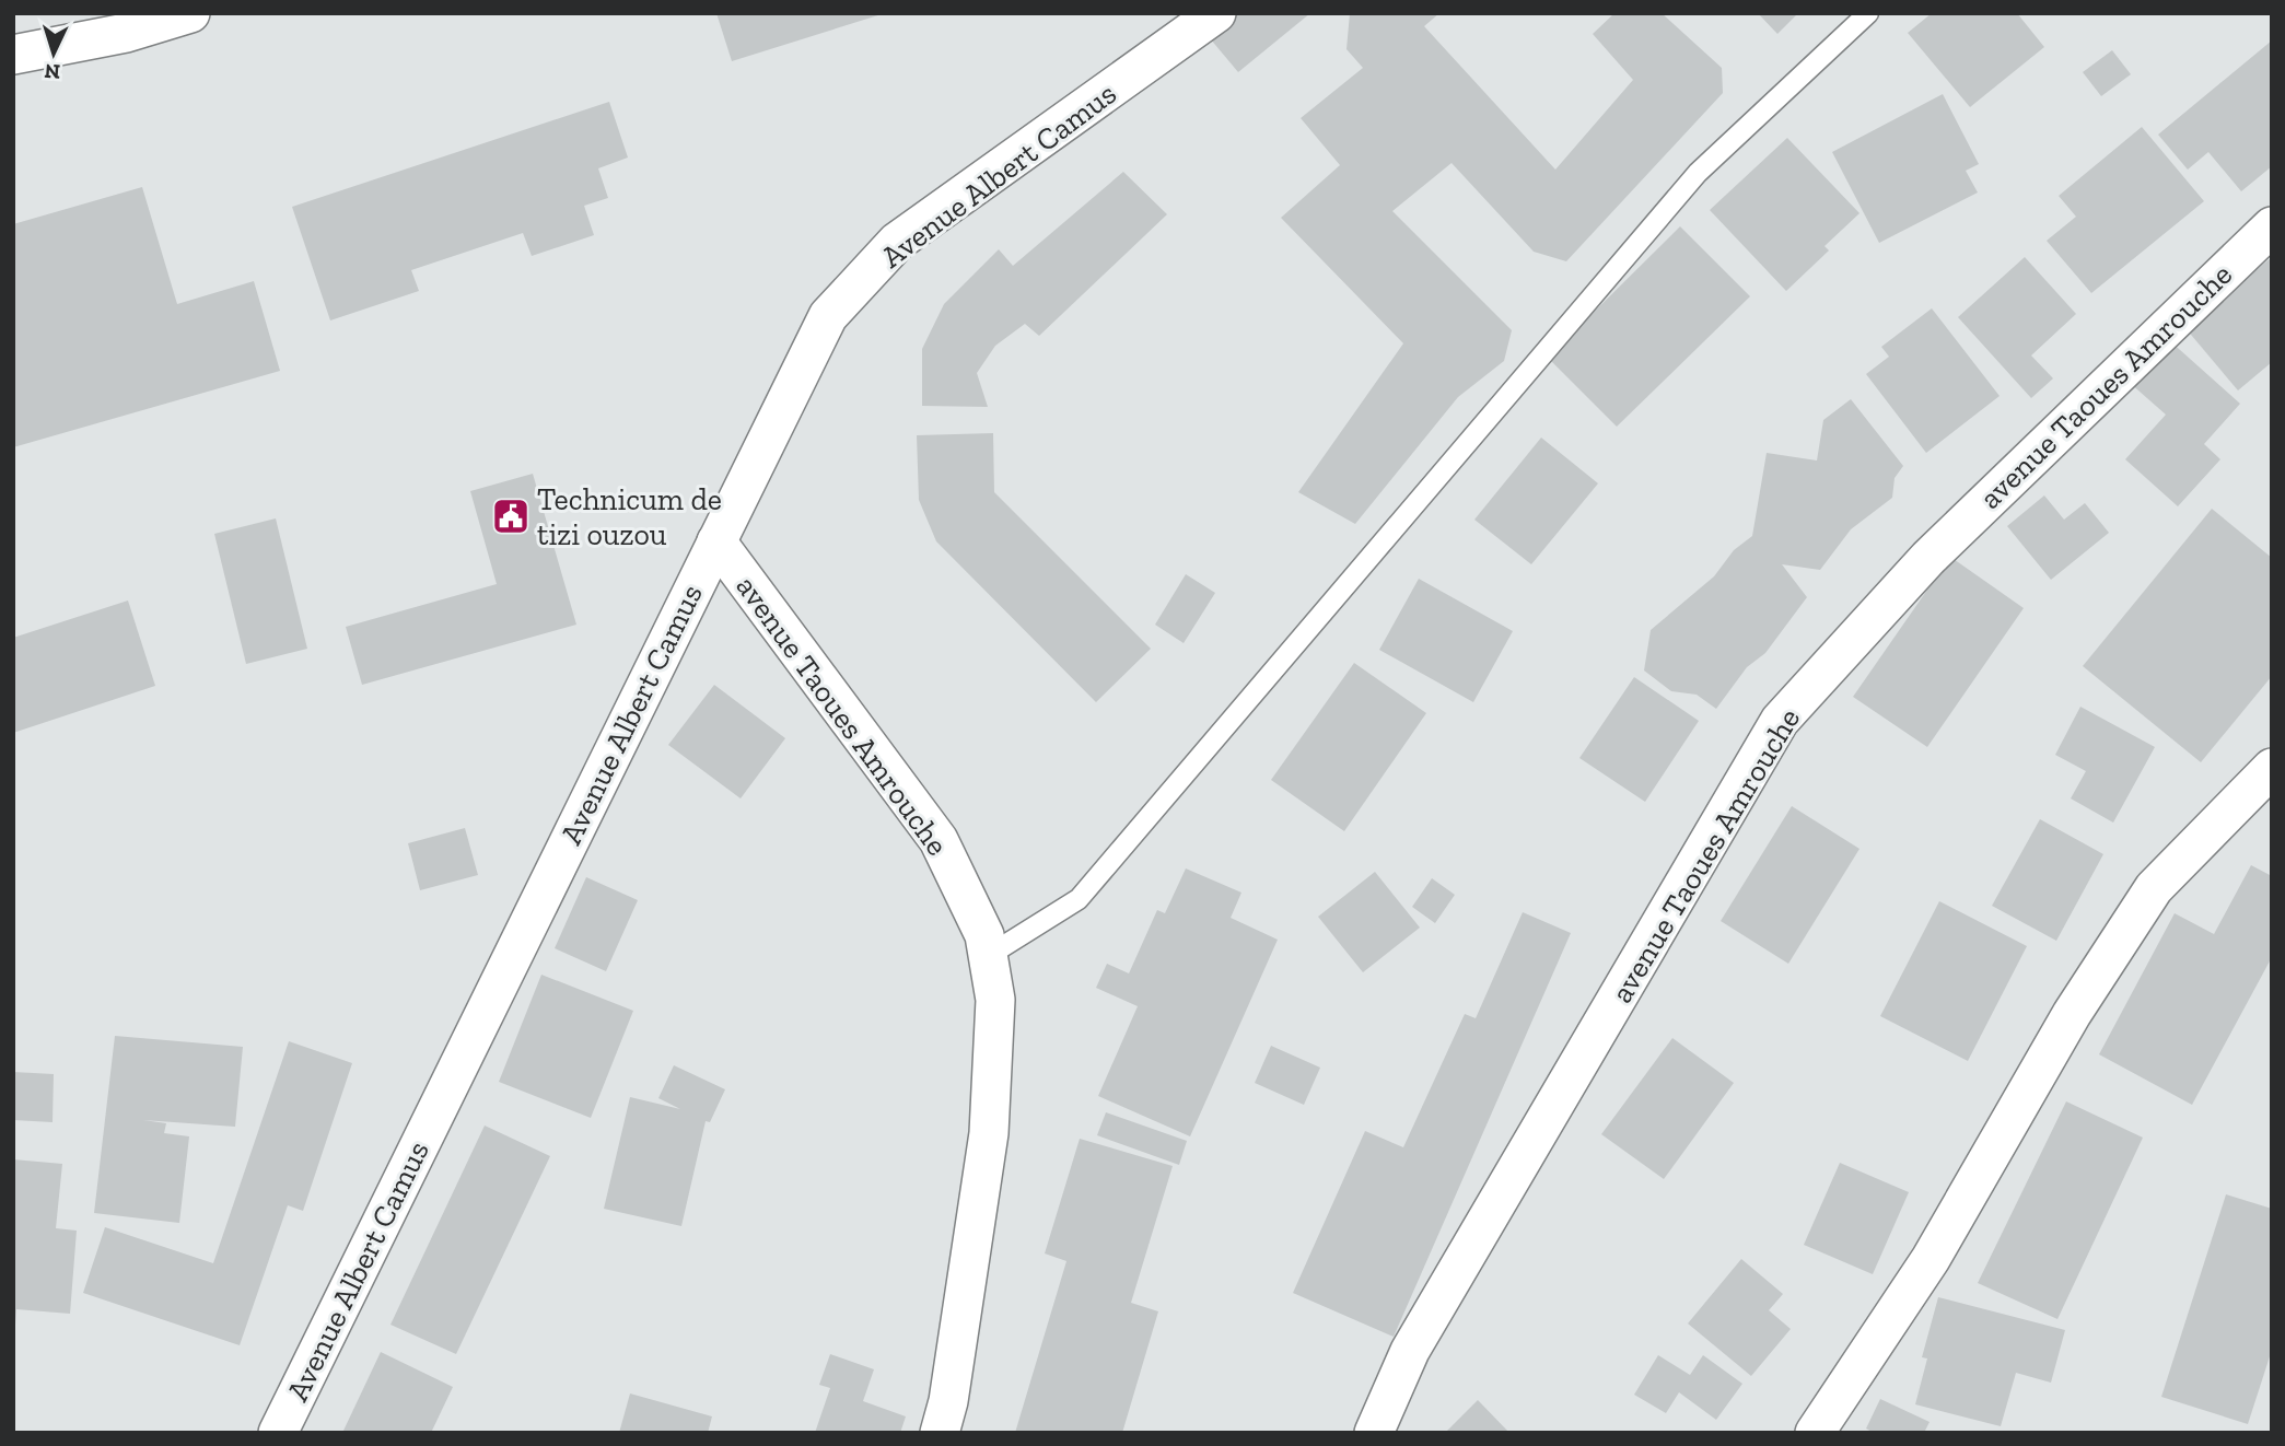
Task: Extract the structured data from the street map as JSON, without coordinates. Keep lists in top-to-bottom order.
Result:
{
  "streets": {
    "street": ["Avenue Albert Camus", "avenue Taoues Amrouche"]
  },
  "crossings": [
    ["Avenue Albert Camus", "avenue Taoues Amrouche"]
  ],
  "places": {
    "public building": ["Technicum de tizi ouzou"]
  },
  "north": "bottom"
}
